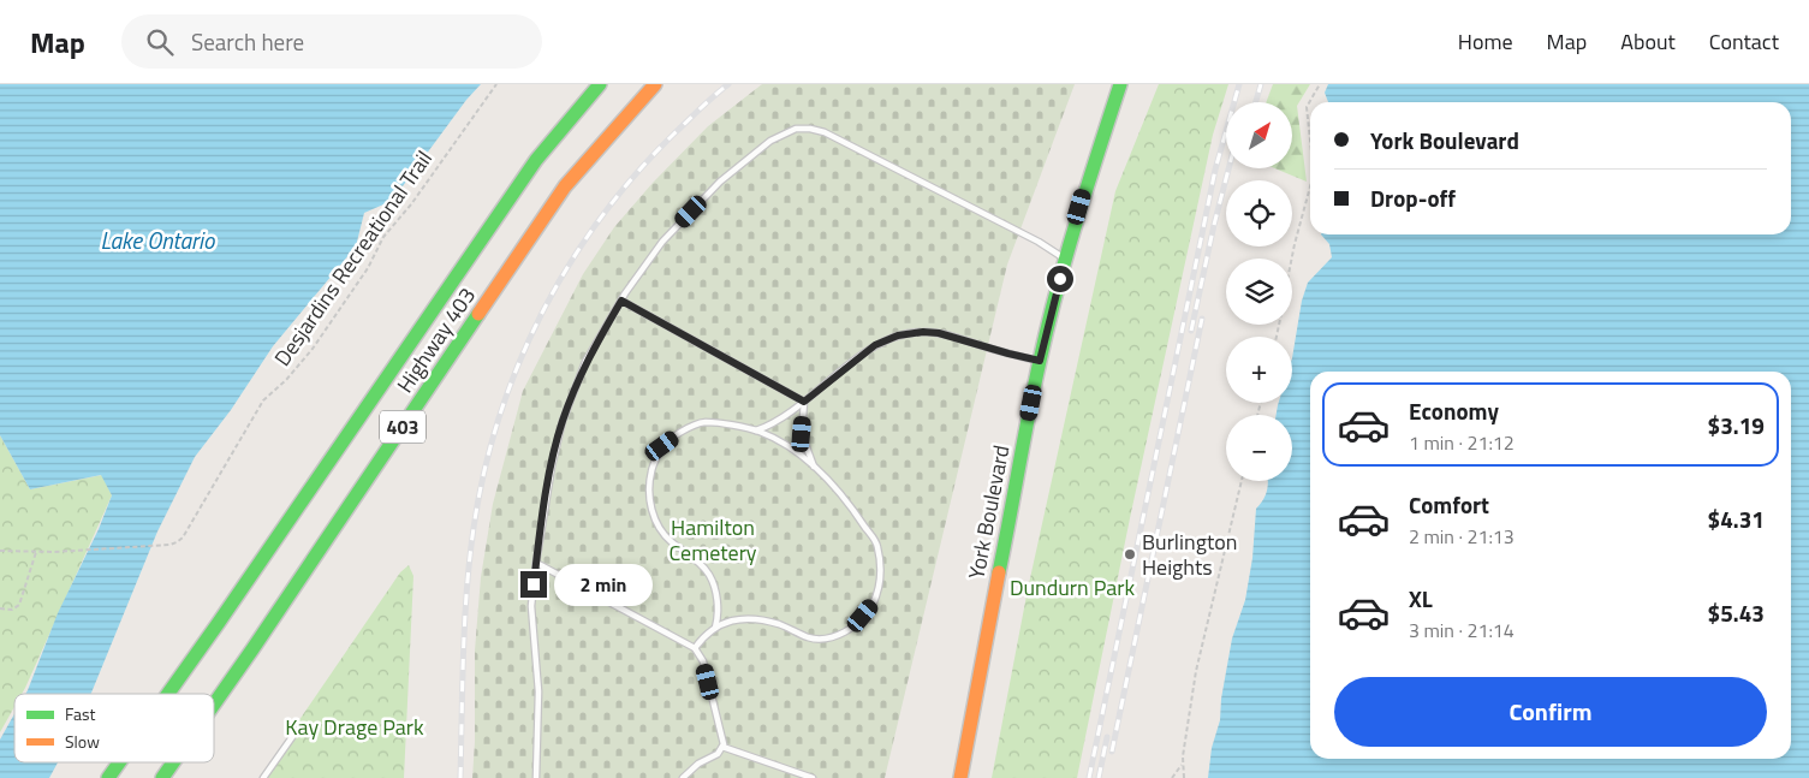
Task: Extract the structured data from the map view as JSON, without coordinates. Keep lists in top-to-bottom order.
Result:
{
  "streets": {
    "main road": ["Highway 403", "403", "York Boulevard"],
    "path": ["Desjardins Recreational Trail"]
  },
  "water": ["Lake Ontario"],
  "parks": ["Hamilton Cemetery", "Dundurn Park", "Kay Drage Park"],
  "places": ["Burlington Heights"],
  "legend": ["Fast", "Slow"],
  "north": "top right",
  "page": {
    "header": "Map",
    "search": "Search here",
    "nav": [
      "Home",
      "Map",
      "About",
      "Contact"
    ],
    "map_buttons": ["+", "−"],
    "banner": ["York Boulevard", "Drop-off"],
    "list": [
      {
        "name": "Economy",
        "note": "1 min · 21:12",
        "value": "$3.19"
      },
      {
        "name": "Comfort",
        "note": "2 min · 21:13",
        "value": "$4.31"
      },
      {
        "name": "XL",
        "note": "3 min · 21:14",
        "value": "$5.43"
      }
    ],
    "bubble": "2 min",
    "buttons": "Confirm"
  }
}
